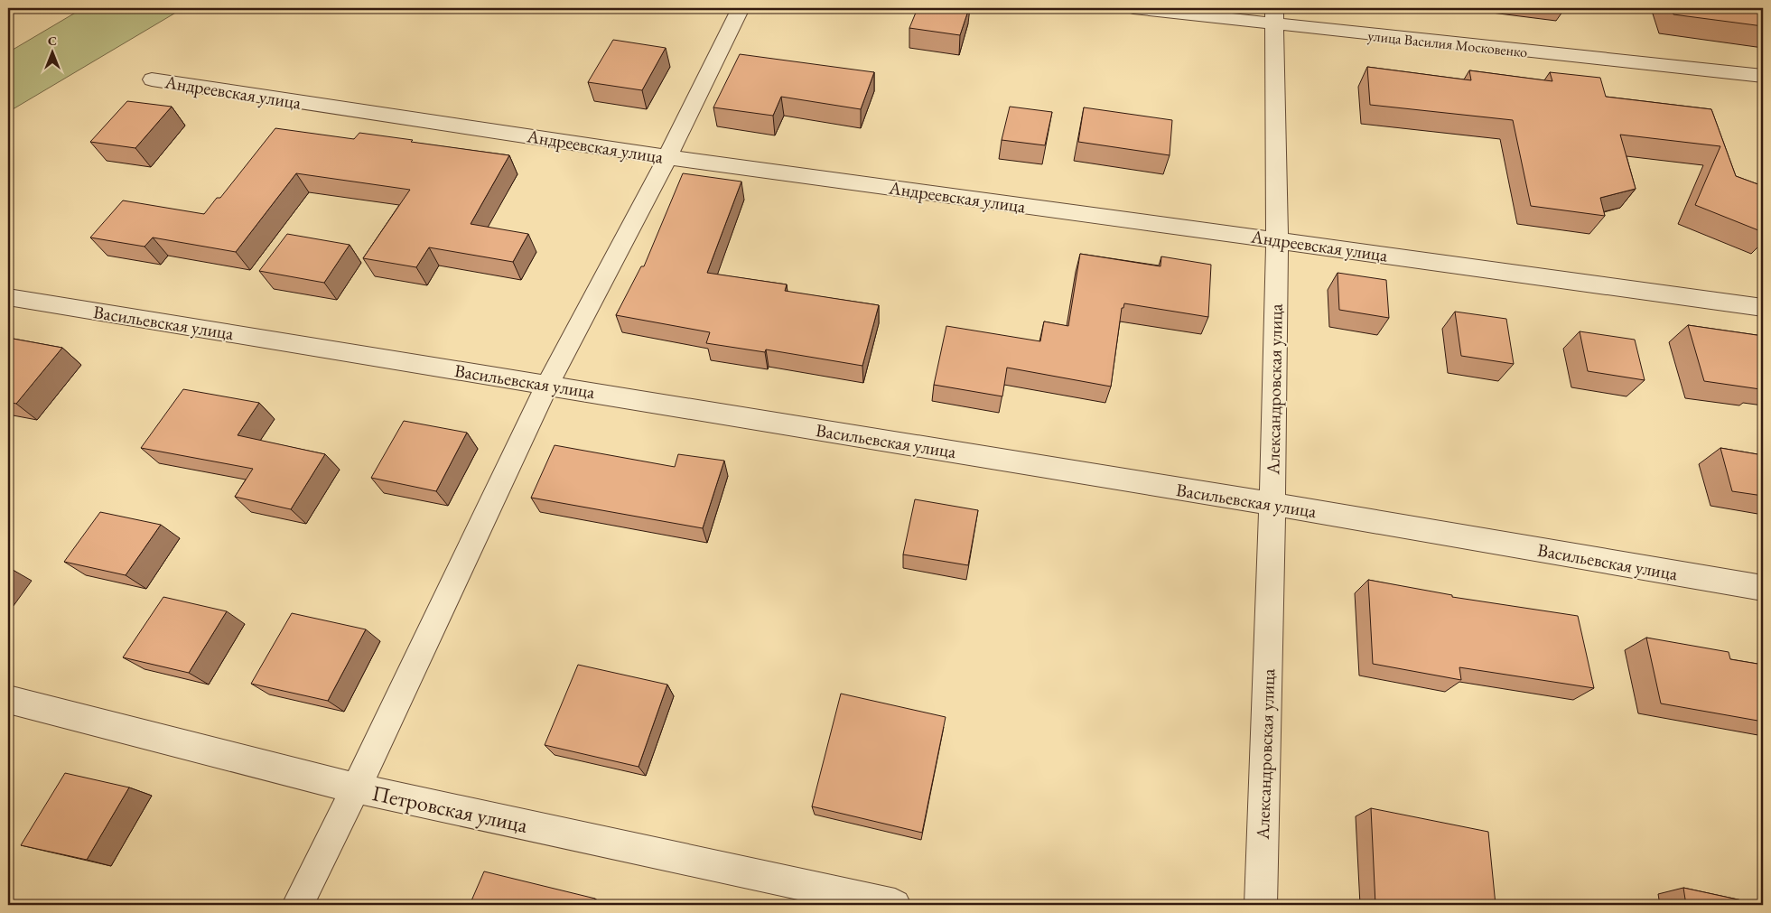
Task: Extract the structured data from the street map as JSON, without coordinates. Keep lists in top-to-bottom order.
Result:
{
  "streets": {
    "street": [
      "улица Василия Московенко",
      "Андреевская улица",
      "Васильевская улица",
      "Александровская улица",
      "Петровская улица"
    ]
  },
  "crossings": [
    ["улица Василия Московенко", "Александровская улица"],
    ["Андреевская улица", "Александровская улица"],
    ["Васильевская улица", "Александровская улица"]
  ],
  "north": "top"
}
